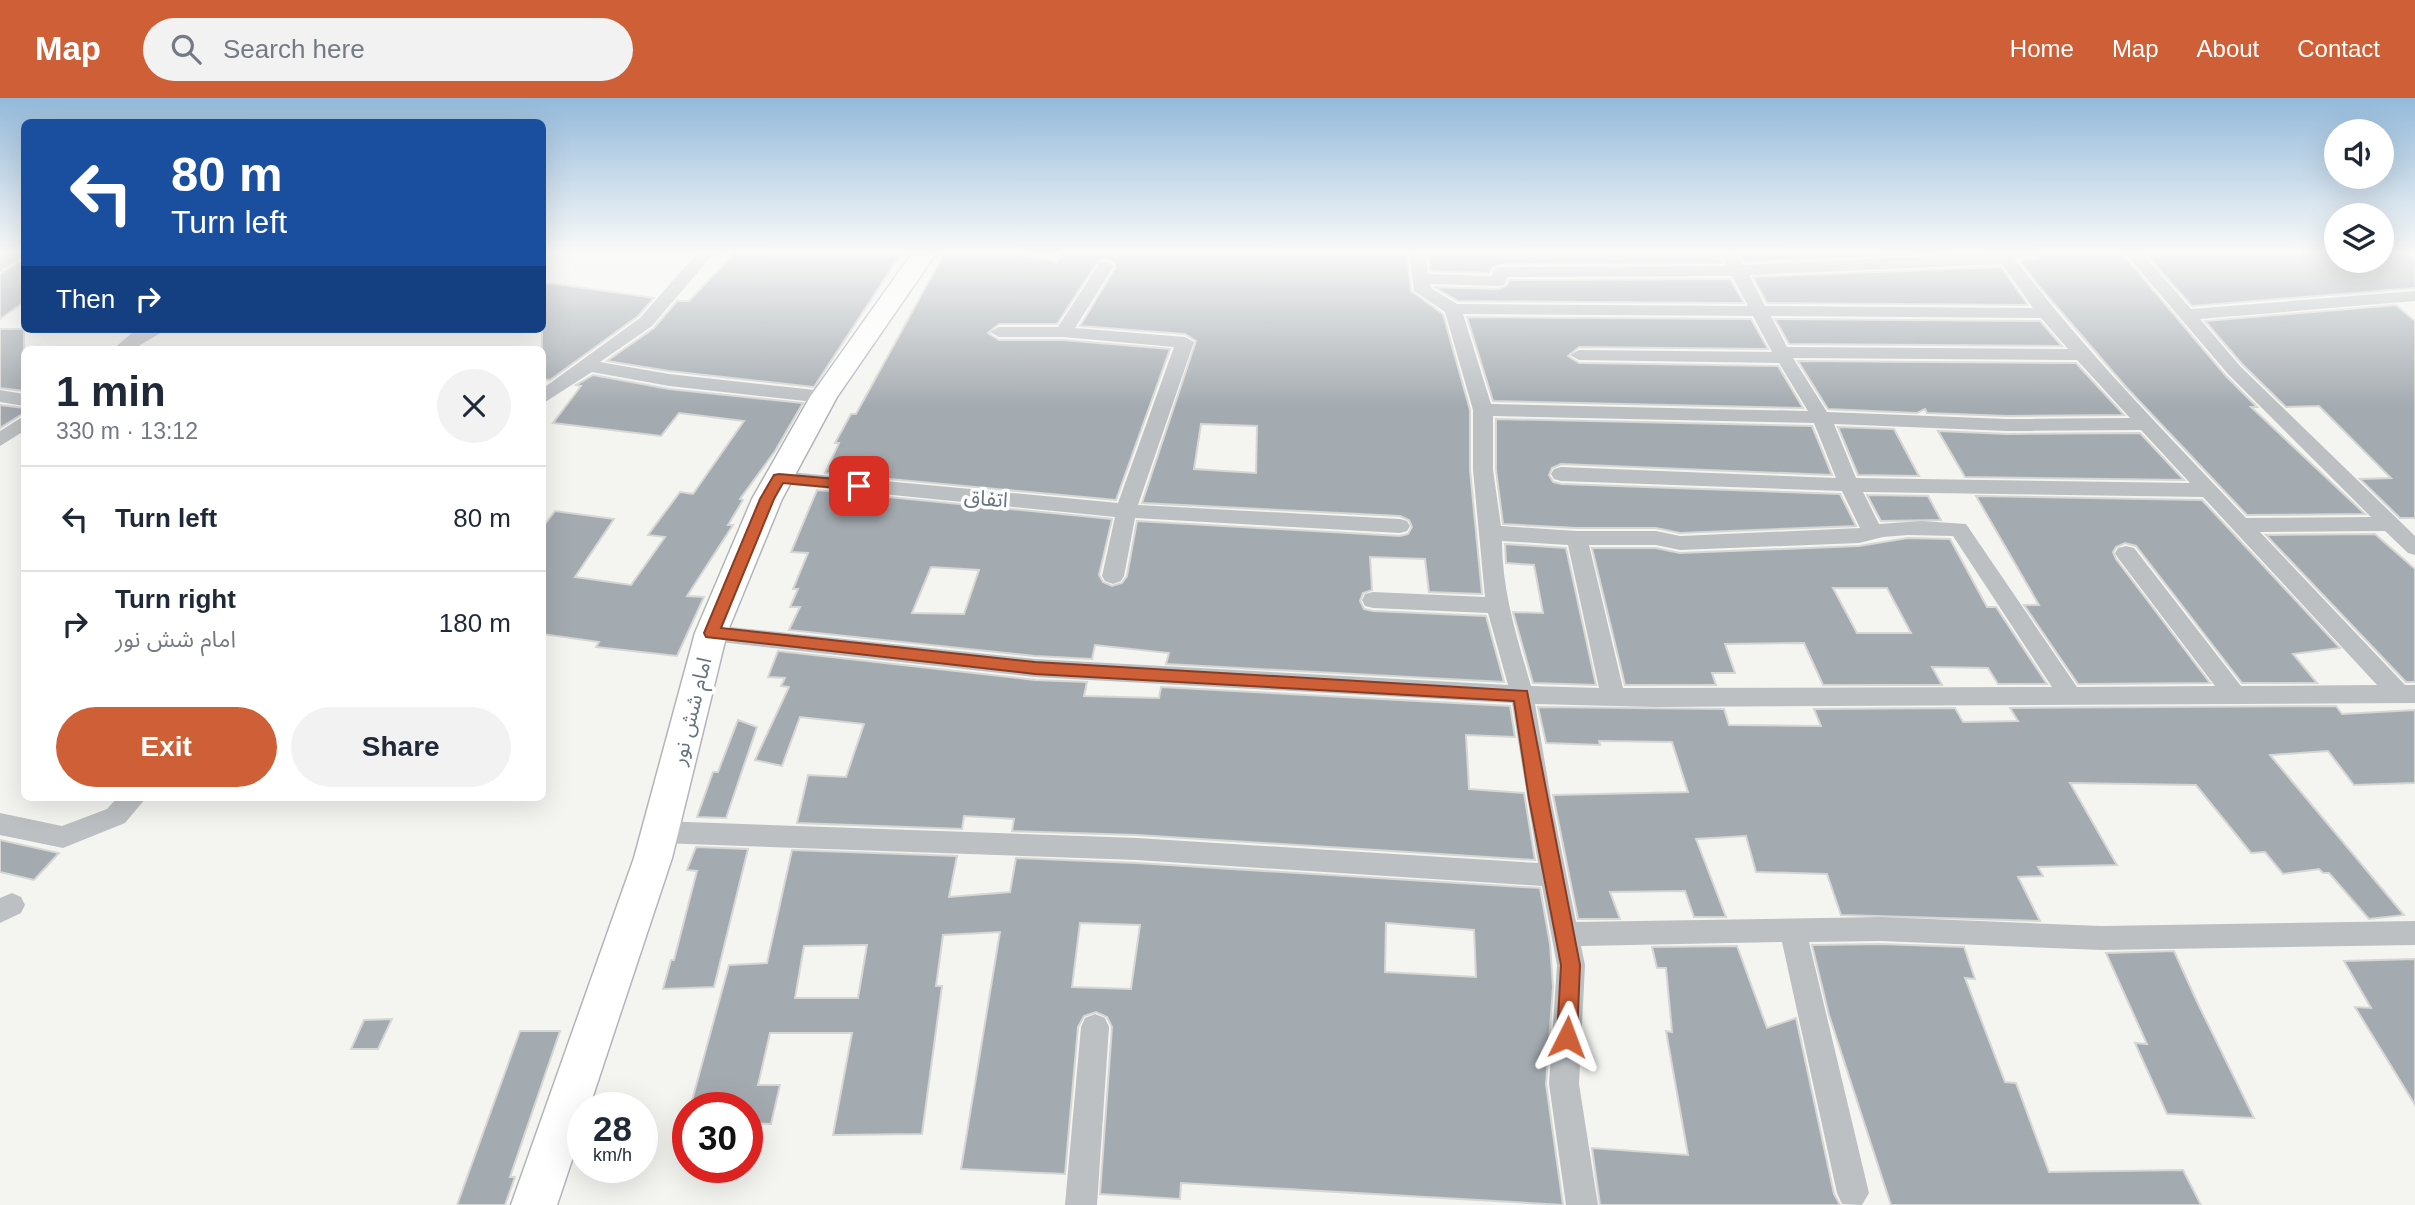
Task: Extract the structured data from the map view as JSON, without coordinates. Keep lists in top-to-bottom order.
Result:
{
  "streets": {
    "street": ["اتفاق", "امام شش نور"]
  },
  "crossings": [
    ["اتفاق", "امام شش نور"]
  ],
  "page": {
    "header": "Map",
    "search": "Search here",
    "nav": [
      "Home",
      "Map",
      "About",
      "Contact"
    ],
    "turn": ["80 m", "Turn left"],
    "then": "Then",
    "heading": ["1 min", "330 m · 13:12"],
    "list": [
      {
        "name": "Turn left",
        "value": "80 m"
      },
      {
        "name": "Turn right",
        "note": "امام شش نور",
        "value": "180 m"
      }
    ],
    "buttons": ["Exit", "Share"],
    "speed": "28 km/h",
    "limit": "30"
  }
}
